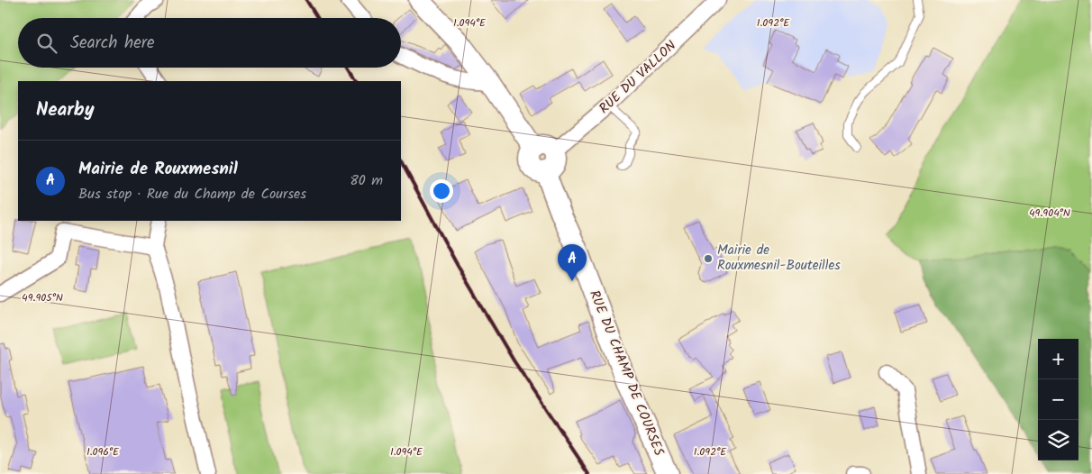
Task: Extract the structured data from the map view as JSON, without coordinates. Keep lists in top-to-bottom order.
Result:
{
  "streets": {
    "main road": ["RUE DU CHAMP DE COURSES"],
    "street": ["RUE DU VALLON"]
  },
  "crossings": [
    ["RUE DU VALLON", "RUE DU CHAMP DE COURSES"]
  ],
  "places": ["Mairie de Rouxmesnil-Bouteilles"],
  "page": {
    "search": "Search here",
    "heading": "Nearby",
    "list": [
      {
        "mark": "A",
        "name": "Mairie de Rouxmesnil",
        "note": "Bus stop · Rue du Champ de Courses",
        "value": "80 m"
      }
    ],
    "pins": "A",
    "map_buttons": ["+", "−"]
  },
  "coordinates": [
    "1.094°E",
    "1.092°E",
    "49.904°N",
    "49.905°N",
    "1.096°E"
  ]
}
